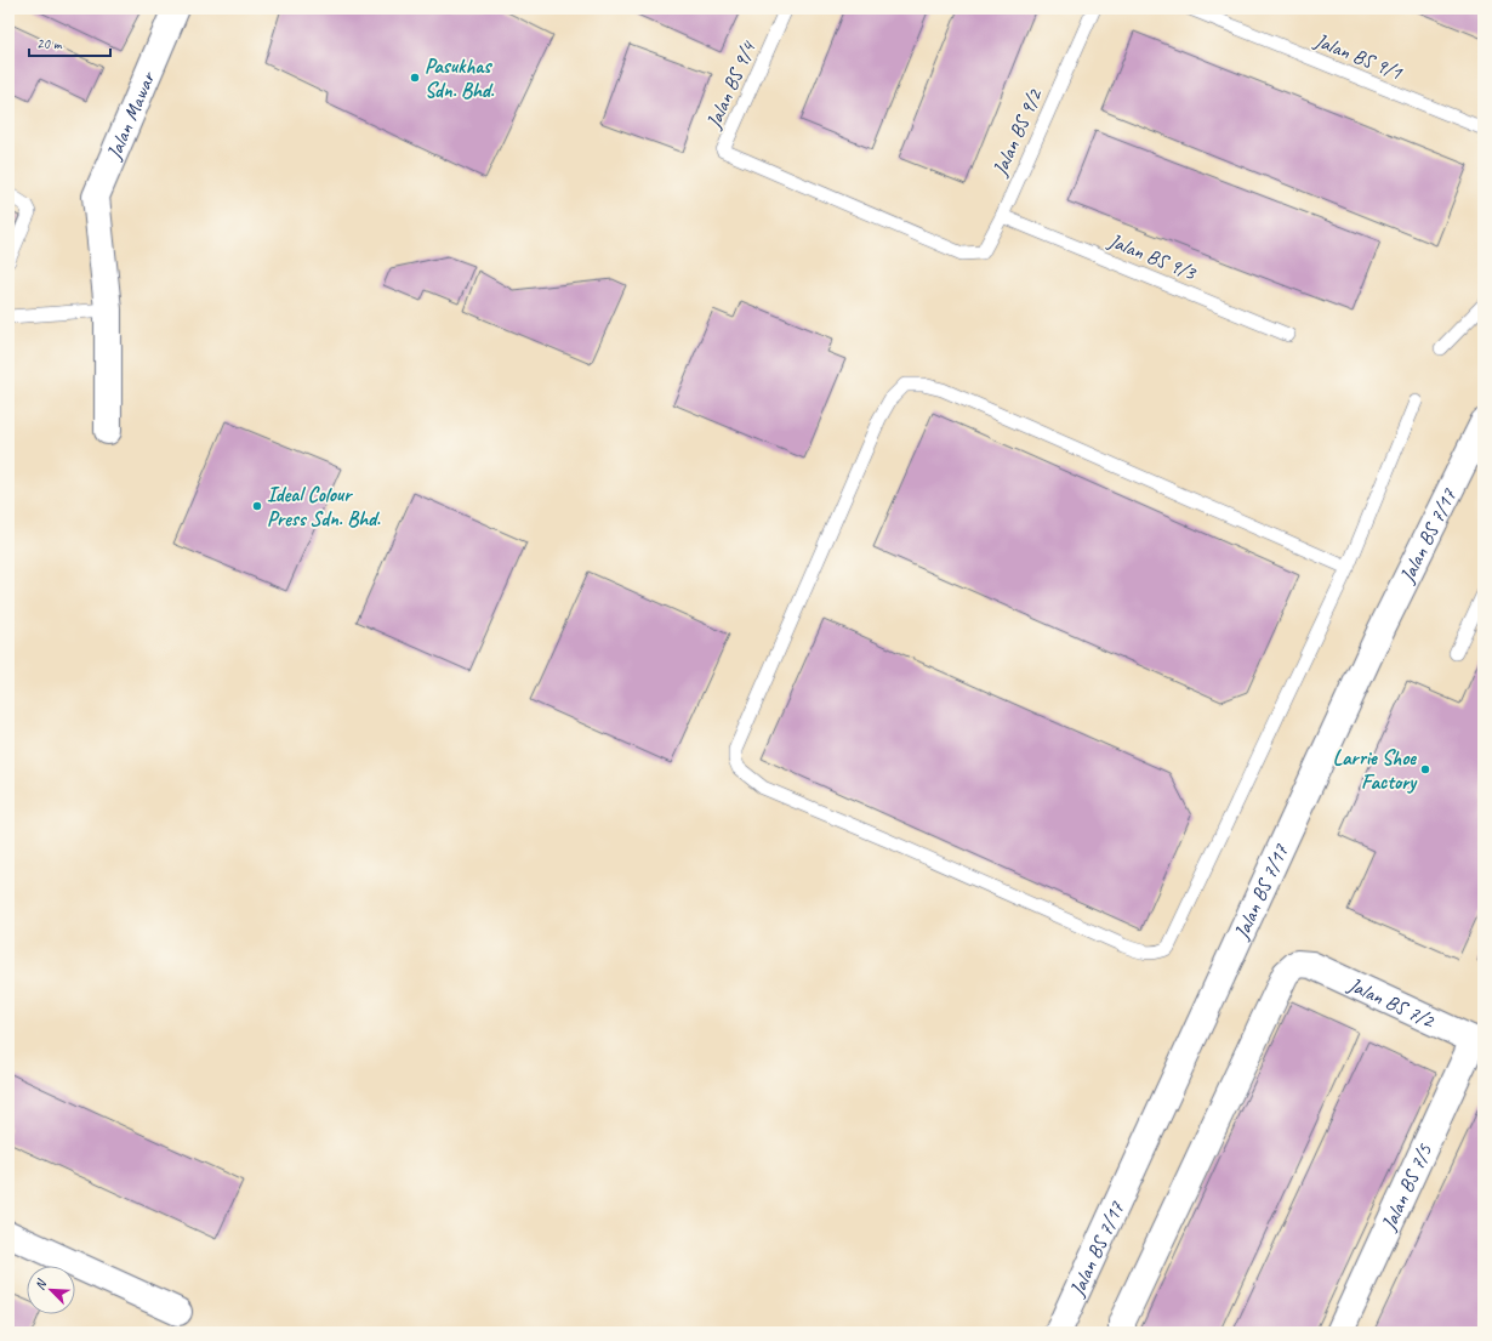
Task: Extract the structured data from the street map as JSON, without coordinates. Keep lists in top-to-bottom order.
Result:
{
  "streets": {
    "street": [
      "Jalan Mawar",
      "Jalan BS 7/17",
      "Jalan BS 7/2",
      "Jalan BS 7/5"
    ],
    "lane": [
      "Jalan BS 9/1",
      "Jalan BS 9/4",
      "Jalan BS 9/2",
      "Jalan BS 9/3"
    ]
  },
  "crossings": [
    ["Jalan BS 9/4", "Jalan BS 9/2"],
    ["Jalan BS 9/2", "Jalan BS 9/3"],
    ["Jalan BS 7/2", "Jalan BS 7/5"]
  ],
  "places": ["Pasukhas Sdn. Bhd.", "Ideal Colour Press Sdn. Bhd.", "Larrie Shoe Factory"],
  "scale_bar": "20 m",
  "north": "top left"
}
